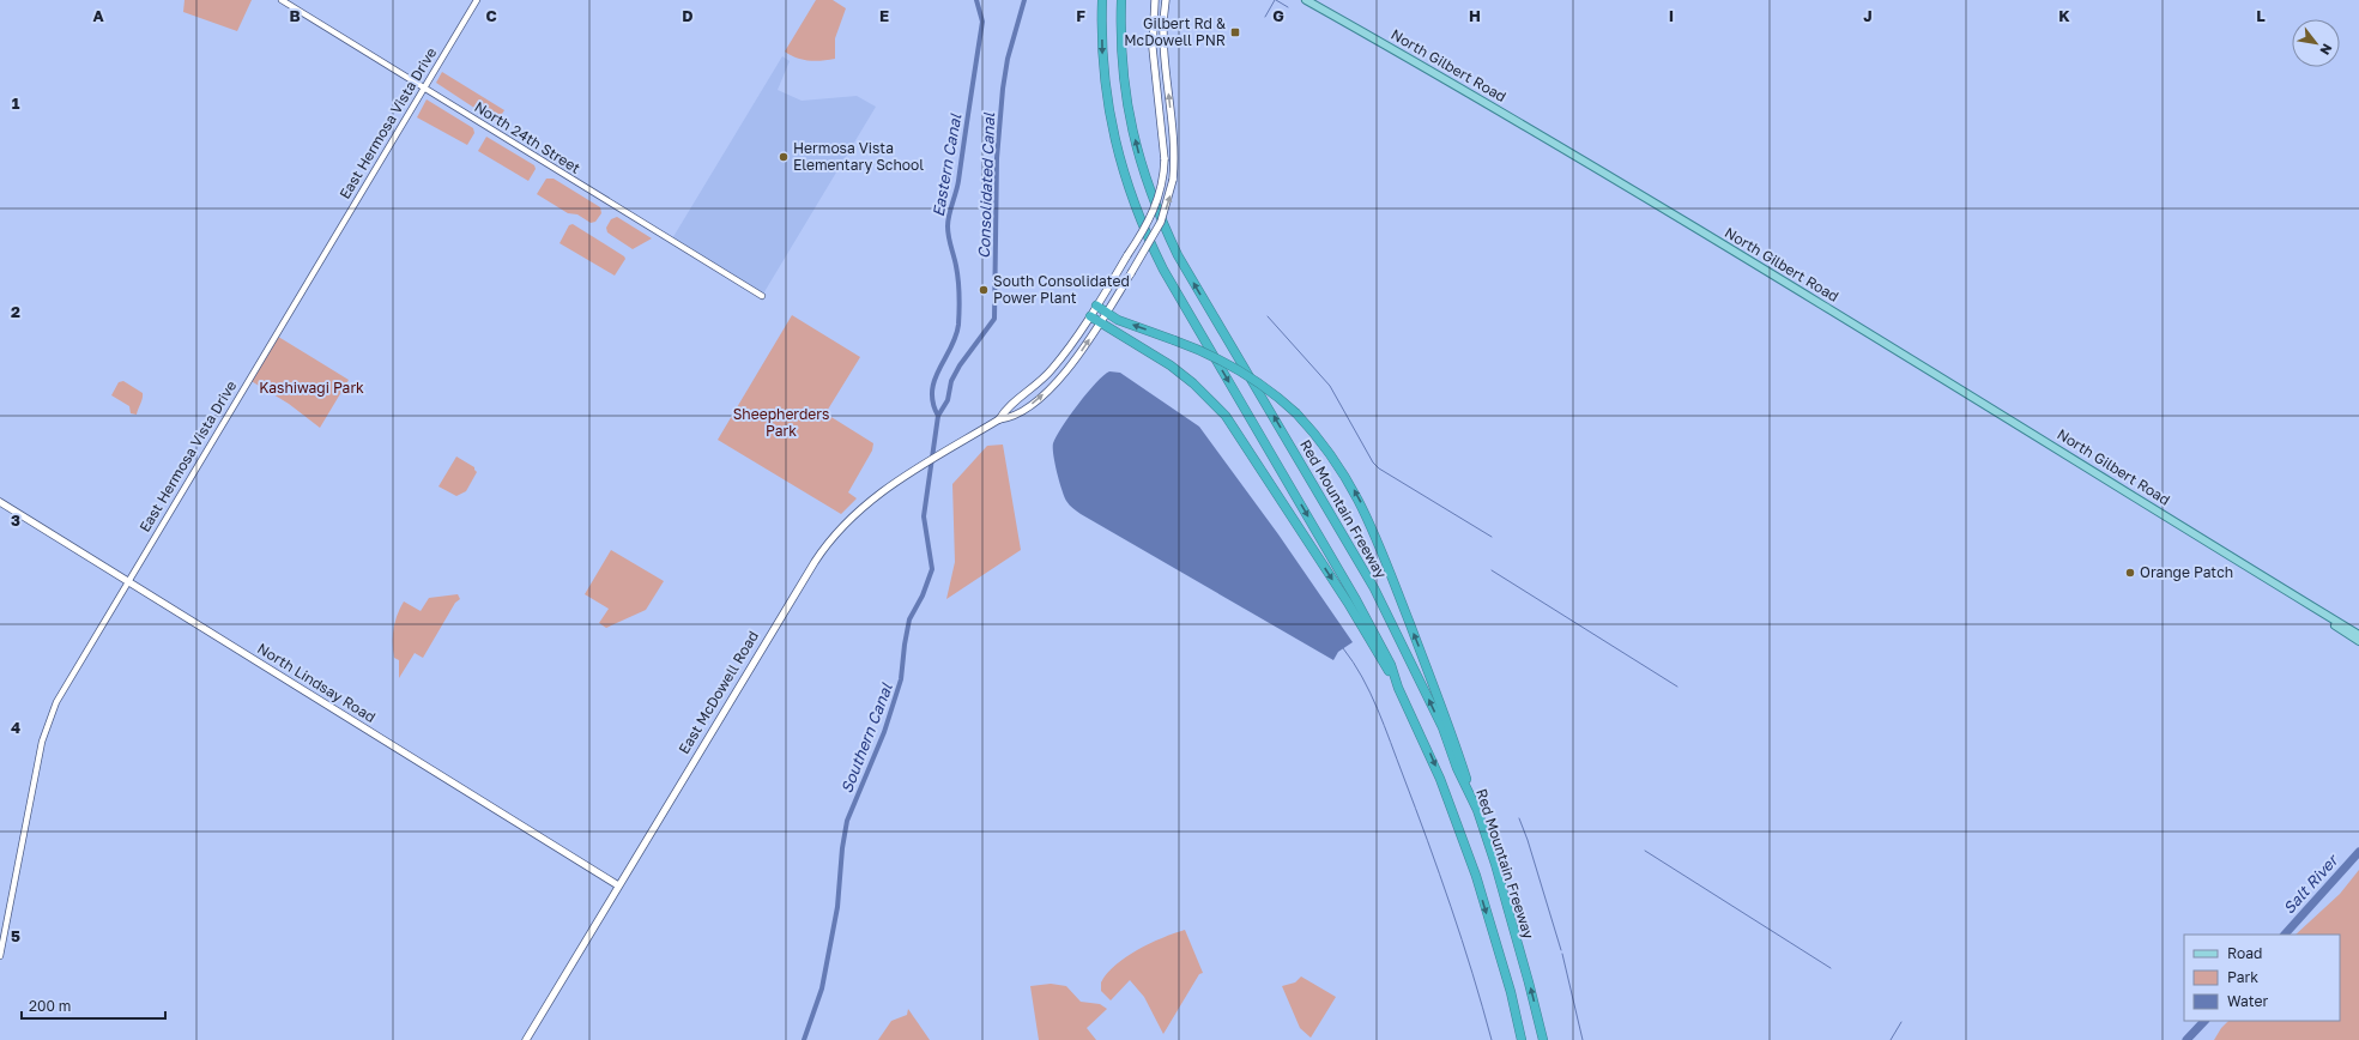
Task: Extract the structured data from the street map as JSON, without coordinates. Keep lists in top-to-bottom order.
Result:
{
  "streets": {
    "highway": ["Red Mountain Freeway"],
    "main road": ["North Gilbert Road", "North Lindsay Road", "East McDowell Road"],
    "street": ["East Hermosa Vista Drive", "North 24th Street"]
  },
  "crossings": [
    ["East Hermosa Vista Drive", "North 24th Street"],
    ["East Hermosa Vista Drive", "North Lindsay Road"],
    ["North Lindsay Road", "East McDowell Road"]
  ],
  "water": [
    "Eastern Canal",
    "Consolidated Canal",
    "Southern Canal",
    "Salt River"
  ],
  "parks": ["Kashiwagi Park", "Sheepherders Park"],
  "places": {
    "transit": ["Gilbert Rd & McDowell PNR"],
    "other": ["Hermosa Vista Elementary School", "South Consolidated Power Plant", "Orange Patch"]
  },
  "legend": ["Road", "Park", "Water"],
  "scale_bar": "200 m",
  "north": "bottom right",
  "grid": {
    "columns": [
      "A",
      "B",
      "C",
      "D",
      "E",
      "F",
      "G",
      "H",
      "I",
      "J",
      "K",
      "L"
    ],
    "rows": [
      "1",
      "2",
      "3",
      "4",
      "5"
    ]
  }
}
